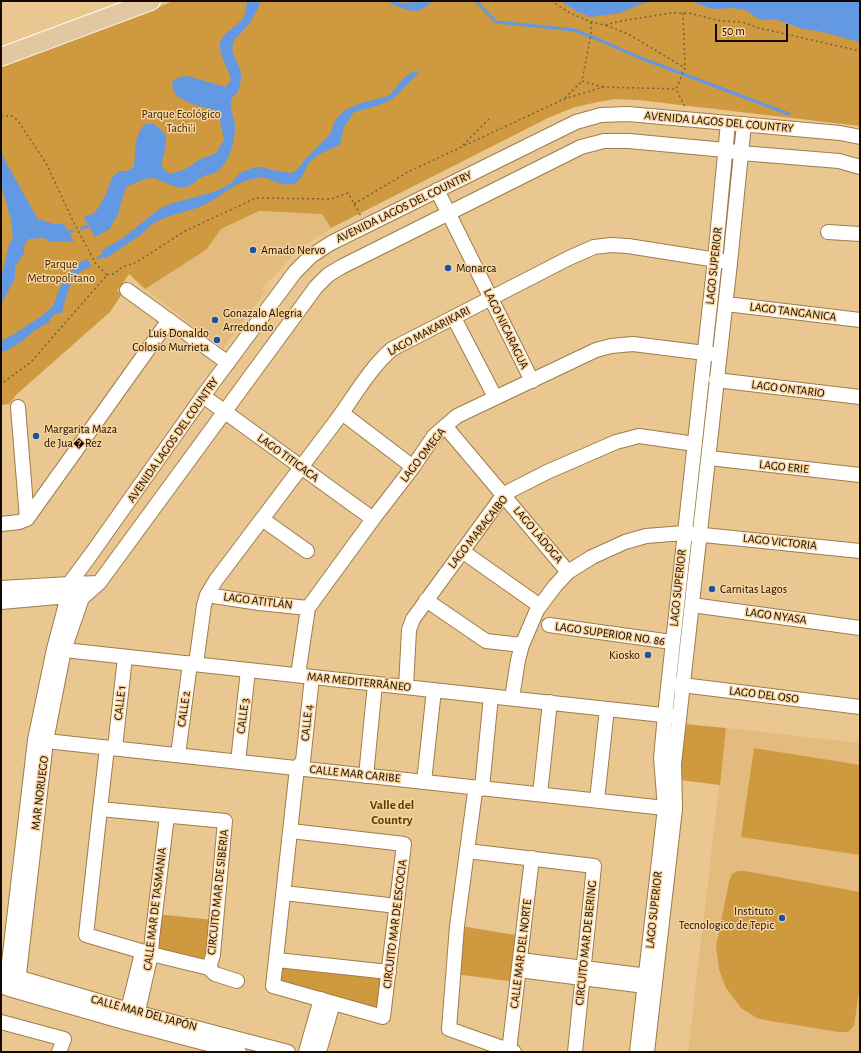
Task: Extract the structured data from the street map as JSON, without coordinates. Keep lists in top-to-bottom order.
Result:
{
  "streets": {
    "street": [
      "AVENIDA LAGOS DEL COUNTRY",
      "LAGO SUPERIOR",
      "LAGO TANGANICA",
      "LAGO NICARAGUA",
      "LAGO MAKARIKARI",
      "LAGO ONTARIO",
      "LAGO OMEGA",
      "LAGO TITICACA",
      "LAGO ERIE",
      "LAGO MARACAIBO",
      "LAGO LÁDOGA",
      "LAGO VICTORIA",
      "LAGO ATITLÁN",
      "LAGO NYASA",
      "LAGO SUPERIOR NO. 86",
      "MAR MEDITERRÁNEO",
      "LAGO DEL OSO",
      "CALLE 1",
      "CALLE 2",
      "CALLE 3",
      "CALLE 4",
      "CALLE MAR CARIBE",
      "MAR NORUEGO",
      "CIRCUITO MAR DE SIBERIA",
      "CALLE MAR DE TASMANIA",
      "CIRCUITO MAR DE ESCOCIA",
      "CIRCUITO MAR DE BERING",
      "CALLE MAR DEL NORTE",
      "CALLE MAR DEL JAPÓN"
    ]
  },
  "crossings": [
    ["AVENIDA LAGOS DEL COUNTRY", "LAGO SUPERIOR"],
    ["AVENIDA LAGOS DEL COUNTRY", "LAGO NICARAGUA"],
    ["AVENIDA LAGOS DEL COUNTRY", "LAGO TITICACA"],
    ["AVENIDA LAGOS DEL COUNTRY", "MAR NORUEGO"],
    ["LAGO SUPERIOR", "LAGO TANGANICA"],
    ["LAGO SUPERIOR", "LAGO MAKARIKARI"],
    ["LAGO SUPERIOR", "LAGO ONTARIO"],
    ["LAGO SUPERIOR", "LAGO OMEGA"],
    ["LAGO SUPERIOR", "LAGO ERIE"],
    ["LAGO SUPERIOR", "LAGO MARACAIBO"],
    ["LAGO SUPERIOR", "LAGO VICTORIA"],
    ["LAGO SUPERIOR", "LAGO NYASA"],
    ["LAGO SUPERIOR", "LAGO SUPERIOR NO. 86"],
    ["LAGO SUPERIOR", "MAR MEDITERRÁNEO"],
    ["LAGO SUPERIOR", "LAGO DEL OSO"],
    ["LAGO SUPERIOR", "CALLE MAR CARIBE"],
    ["LAGO NICARAGUA", "LAGO MAKARIKARI"],
    ["LAGO NICARAGUA", "LAGO OMEGA"],
    ["LAGO MAKARIKARI", "LAGO TITICACA"],
    ["LAGO MAKARIKARI", "LAGO ATITLÁN"],
    ["LAGO MAKARIKARI", "MAR MEDITERRÁNEO"],
    ["LAGO MAKARIKARI", "CALLE 2"],
    ["LAGO OMEGA", "LAGO TITICACA"],
    ["LAGO OMEGA", "LAGO LÁDOGA"],
    ["LAGO OMEGA", "LAGO ATITLÁN"],
    ["LAGO OMEGA", "MAR MEDITERRÁNEO"],
    ["LAGO OMEGA", "CALLE 4"],
    ["LAGO MARACAIBO", "LAGO LÁDOGA"],
    ["LAGO MARACAIBO", "MAR MEDITERRÁNEO"],
    ["LAGO LÁDOGA", "LAGO VICTORIA"],
    ["LAGO VICTORIA", "MAR MEDITERRÁNEO"],
    ["MAR MEDITERRÁNEO", "CALLE 1"],
    ["MAR MEDITERRÁNEO", "CALLE 2"],
    ["MAR MEDITERRÁNEO", "CALLE 3"],
    ["MAR MEDITERRÁNEO", "CALLE 4"],
    ["MAR MEDITERRÁNEO", "MAR NORUEGO"],
    ["CALLE 1", "CALLE MAR CARIBE"],
    ["CALLE 1", "CIRCUITO MAR DE SIBERIA"],
    ["CALLE 2", "CALLE MAR CARIBE"],
    ["CALLE 3", "CALLE MAR CARIBE"],
    ["CALLE 4", "CALLE MAR CARIBE"],
    ["CALLE 4", "CIRCUITO MAR DE ESCOCIA"],
    ["CALLE MAR CARIBE", "MAR NORUEGO"],
    ["CALLE MAR CARIBE", "CIRCUITO MAR DE ESCOCIA"],
    ["MAR NORUEGO", "CALLE MAR DEL JAPÓN"],
    ["CIRCUITO MAR DE SIBERIA", "CALLE MAR DE TASMANIA"],
    ["CALLE MAR DE TASMANIA", "CALLE MAR DEL JAPÓN"],
    ["CIRCUITO MAR DE BERING", "CALLE MAR DEL NORTE"]
  ],
  "districts": ["Valle del Country"],
  "parks": ["Parque Ecológico Tachi'i", "Parque Metropolitano"],
  "places": [
    "Amado Nervo",
    "Monarca",
    "Gonazalo Alegria Arredondo",
    "Luis Donaldo Colosio Murrieta",
    "Margarita Maza de Jua�Rez",
    "Carnitas Lagos",
    "Kiosko",
    "Instituto Tecnologico de Tepic"
  ],
  "scale_bar": "50 m"
}
